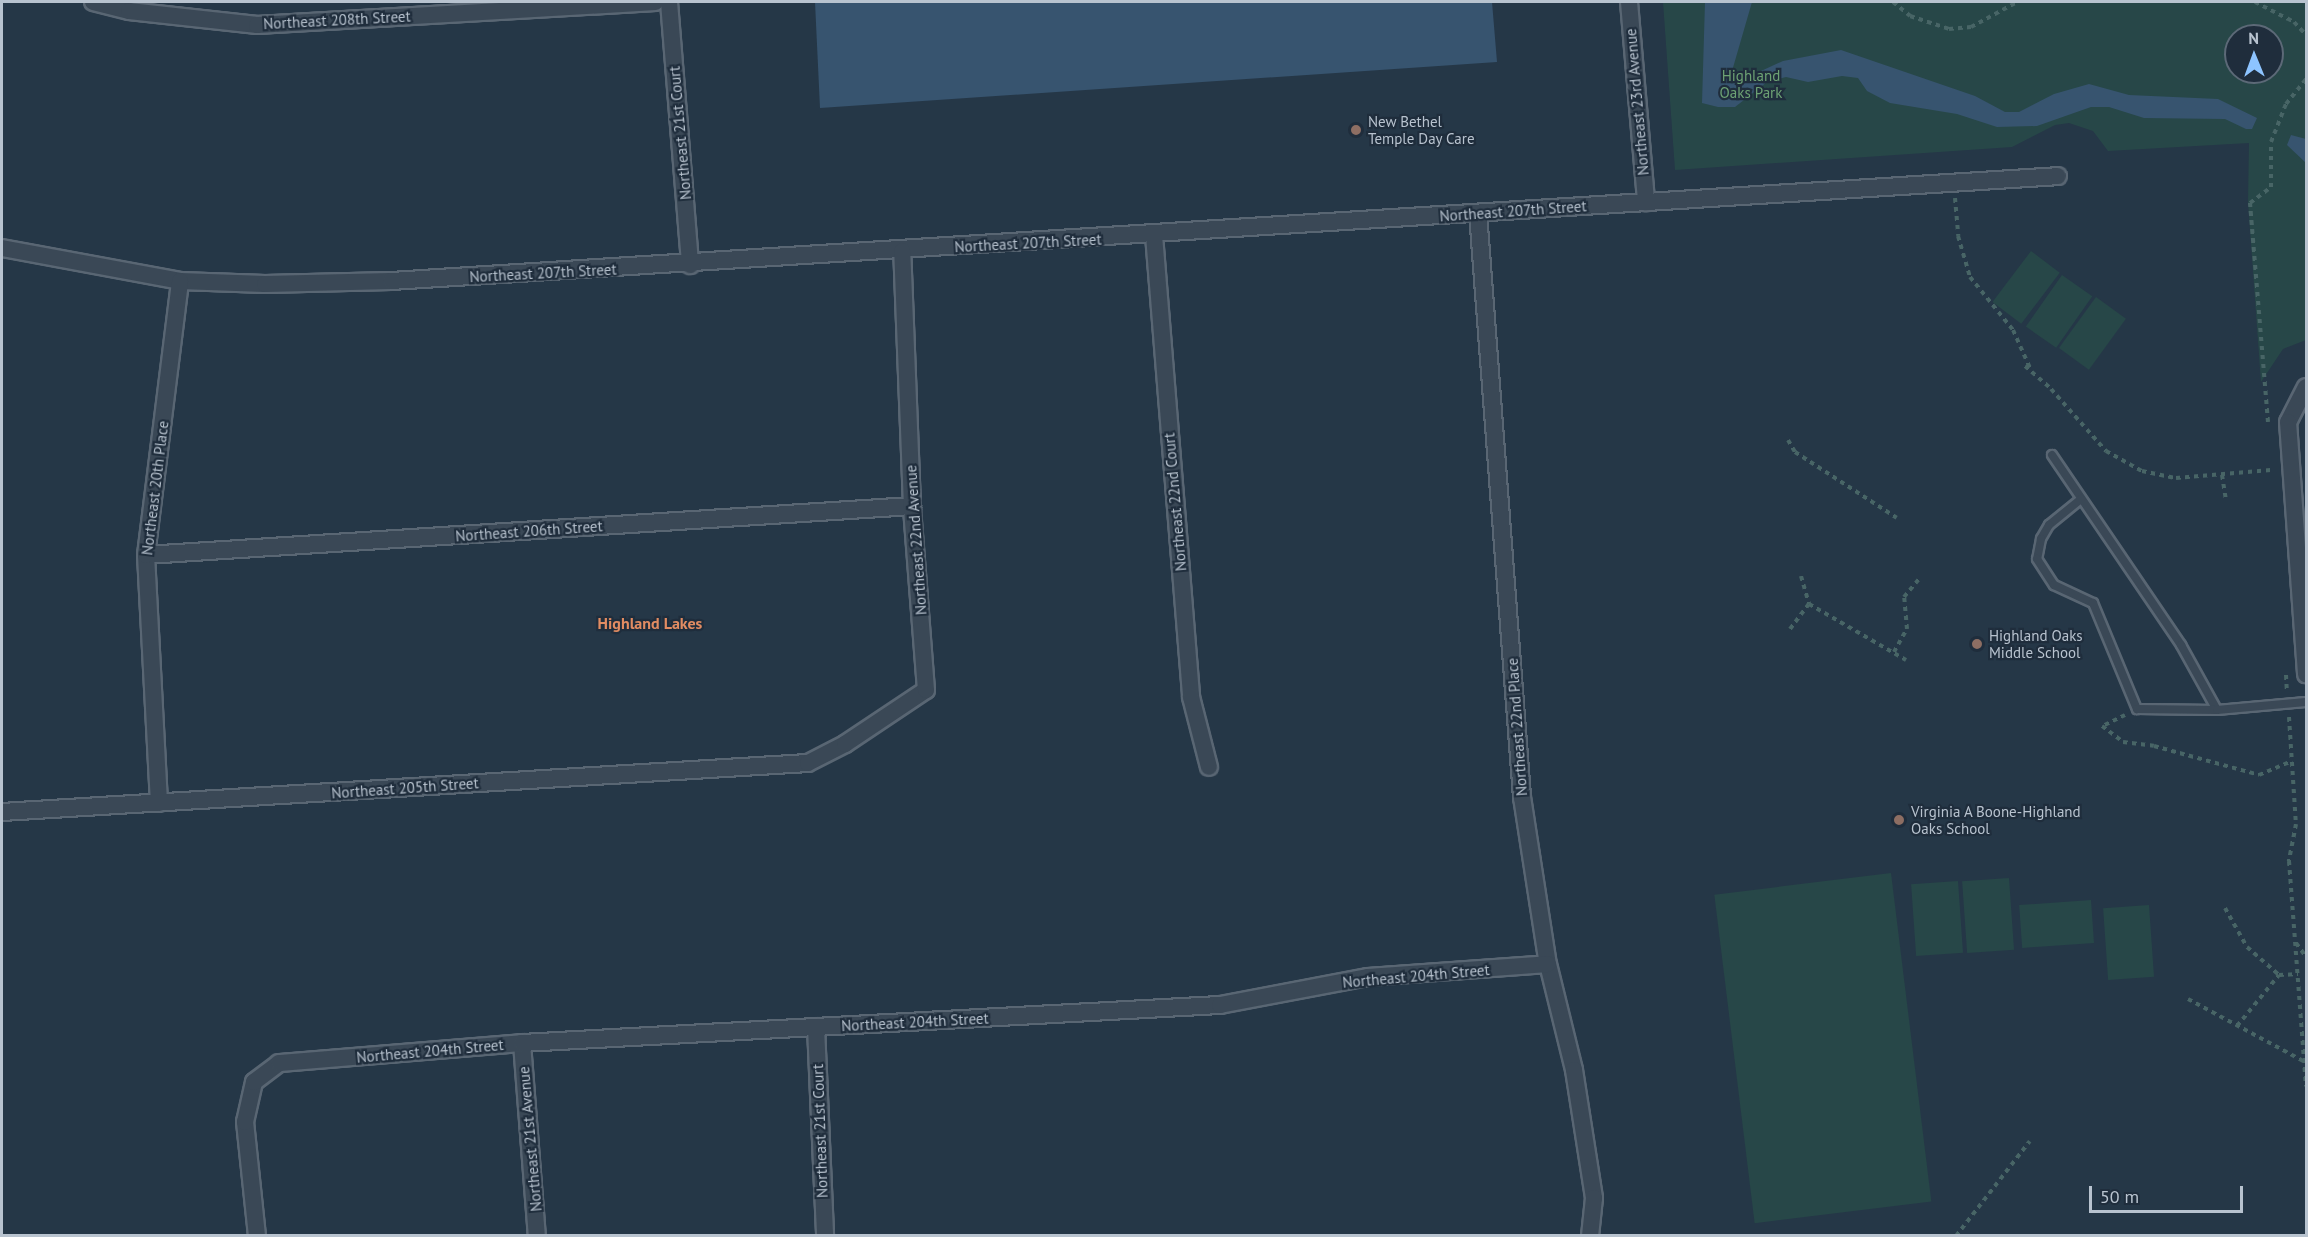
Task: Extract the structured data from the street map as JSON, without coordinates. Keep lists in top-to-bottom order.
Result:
{
  "streets": {
    "street": [
      "Northeast 208th Street",
      "Northeast 23rd Avenue",
      "Northeast 21st Court",
      "Northeast 207th Street",
      "Northeast 20th Place",
      "Northeast 22nd Court",
      "Northeast 206th Street",
      "Northeast 22nd Avenue",
      "Northeast 22nd Place",
      "Northeast 205th Street",
      "Northeast 204th Street",
      "Northeast 21st Avenue"
    ]
  },
  "crossings": [
    ["Northeast 23rd Avenue", "Northeast 207th Street"],
    ["Northeast 21st Court", "Northeast 207th Street"],
    ["Northeast 21st Court", "Northeast 204th Street"],
    ["Northeast 207th Street", "Northeast 20th Place"],
    ["Northeast 207th Street", "Northeast 22nd Court"],
    ["Northeast 207th Street", "Northeast 22nd Avenue"],
    ["Northeast 207th Street", "Northeast 22nd Place"],
    ["Northeast 20th Place", "Northeast 206th Street"],
    ["Northeast 20th Place", "Northeast 205th Street"],
    ["Northeast 206th Street", "Northeast 22nd Avenue"],
    ["Northeast 22nd Avenue", "Northeast 205th Street"],
    ["Northeast 22nd Place", "Northeast 204th Street"],
    ["Northeast 204th Street", "Northeast 21st Avenue"]
  ],
  "districts": ["Highland Lakes"],
  "parks": ["Highland Oaks Park"],
  "places": ["New Bethel Temple Day Care", "Highland Oaks Middle School", "Virginia A Boone-Highland Oaks School"],
  "scale_bar": "50 m",
  "north": "top"
}
